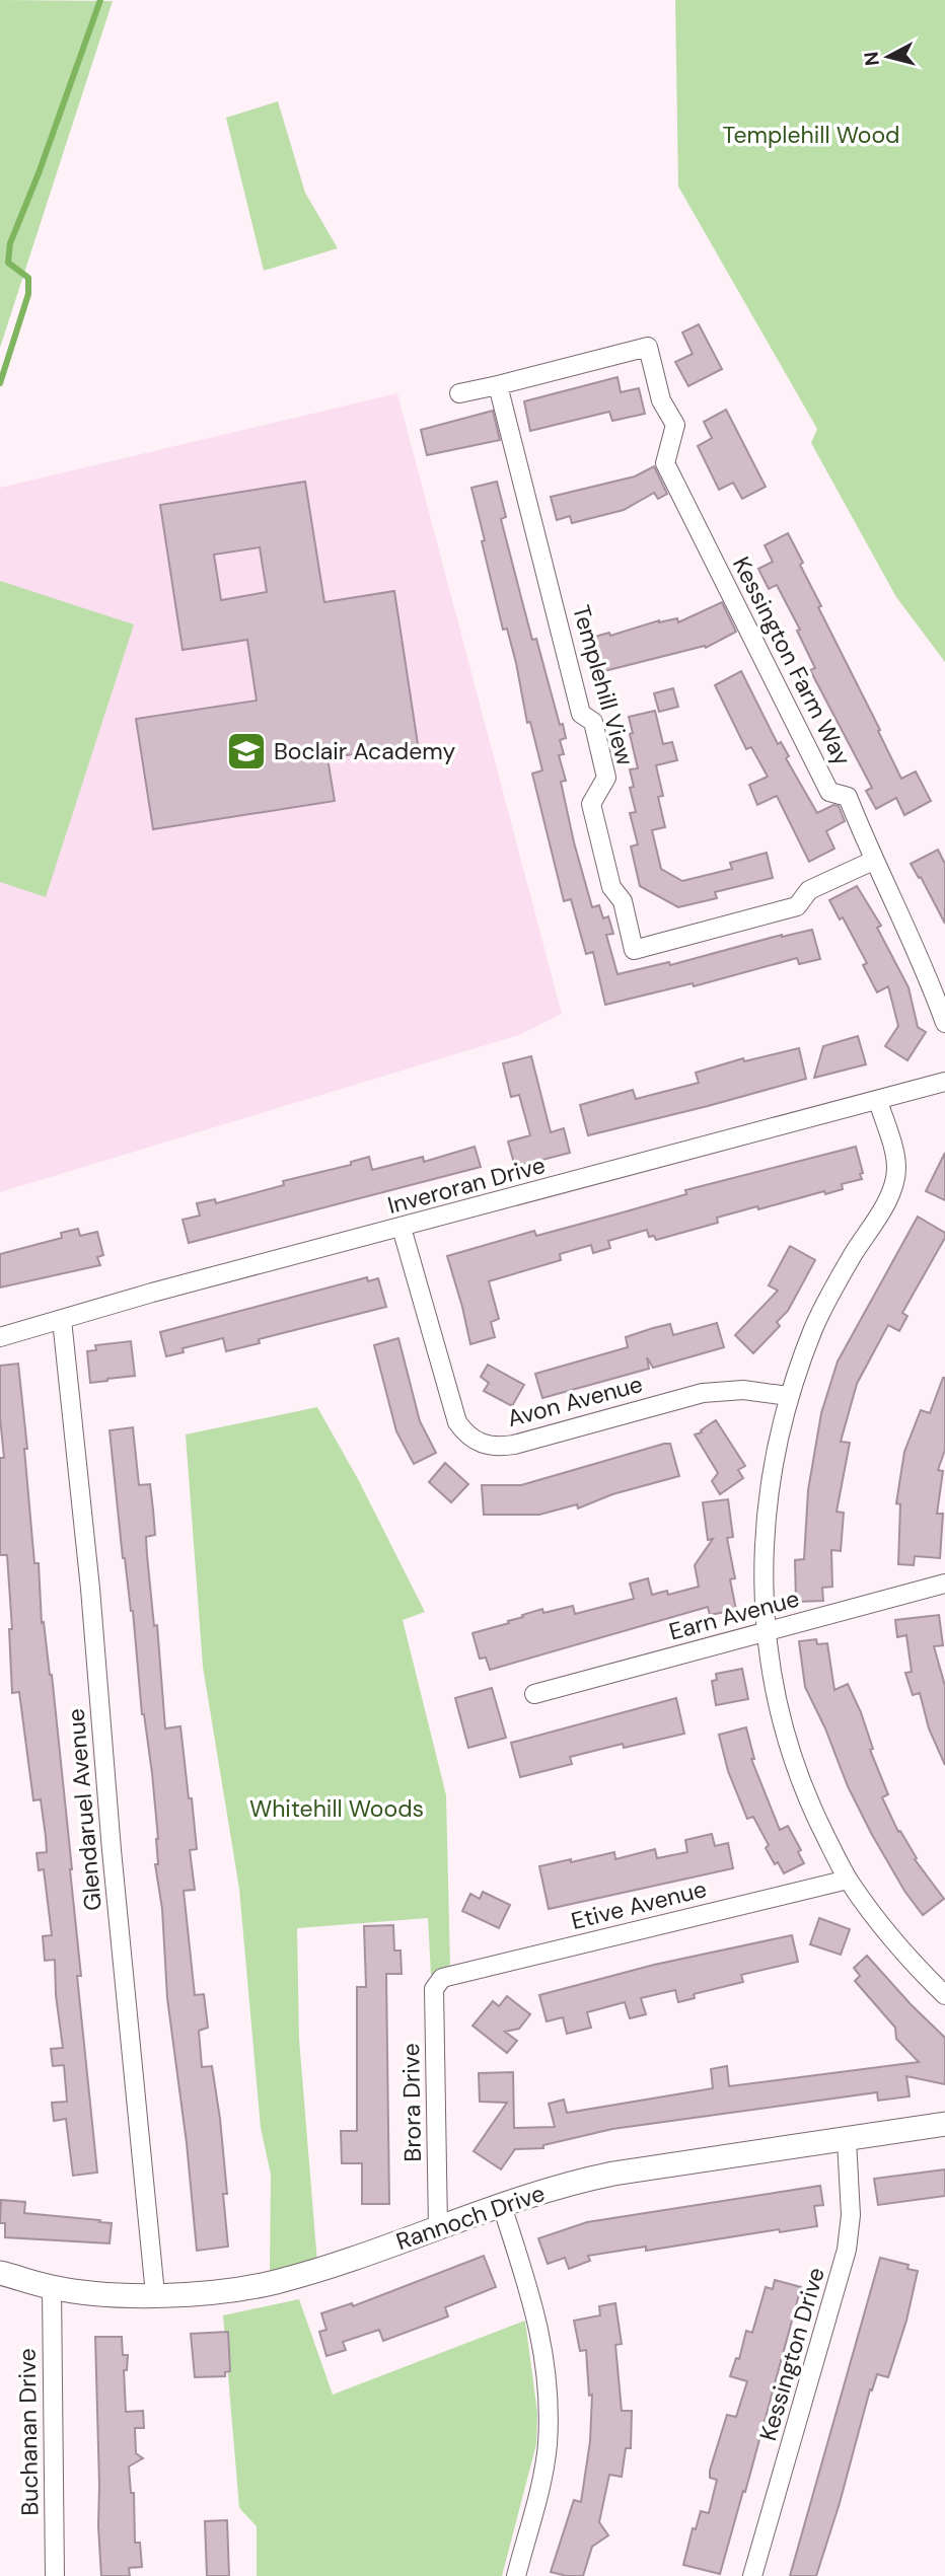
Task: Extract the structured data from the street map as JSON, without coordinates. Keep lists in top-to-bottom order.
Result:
{
  "streets": {
    "street": [
      "Kessington Farm Way",
      "Templehill View",
      "Inveroran Drive",
      "Avon Avenue",
      "Earn Avenue",
      "Glendaruel Avenue",
      "Etive Avenue",
      "Brora Drive",
      "Rannoch Drive",
      "Kessington Drive",
      "Buchanan Drive"
    ]
  },
  "crossings": [
    ["Kessington Farm Way", "Templehill View"],
    ["Inveroran Drive", "Avon Avenue"],
    ["Inveroran Drive", "Glendaruel Avenue"],
    ["Glendaruel Avenue", "Rannoch Drive"],
    ["Etive Avenue", "Brora Drive"],
    ["Brora Drive", "Rannoch Drive"],
    ["Rannoch Drive", "Kessington Drive"],
    ["Rannoch Drive", "Buchanan Drive"]
  ],
  "parks": ["Templehill Wood", "Whitehill Woods"],
  "places": {
    "school or university": ["Boclair Academy"]
  },
  "north": "left"
}
